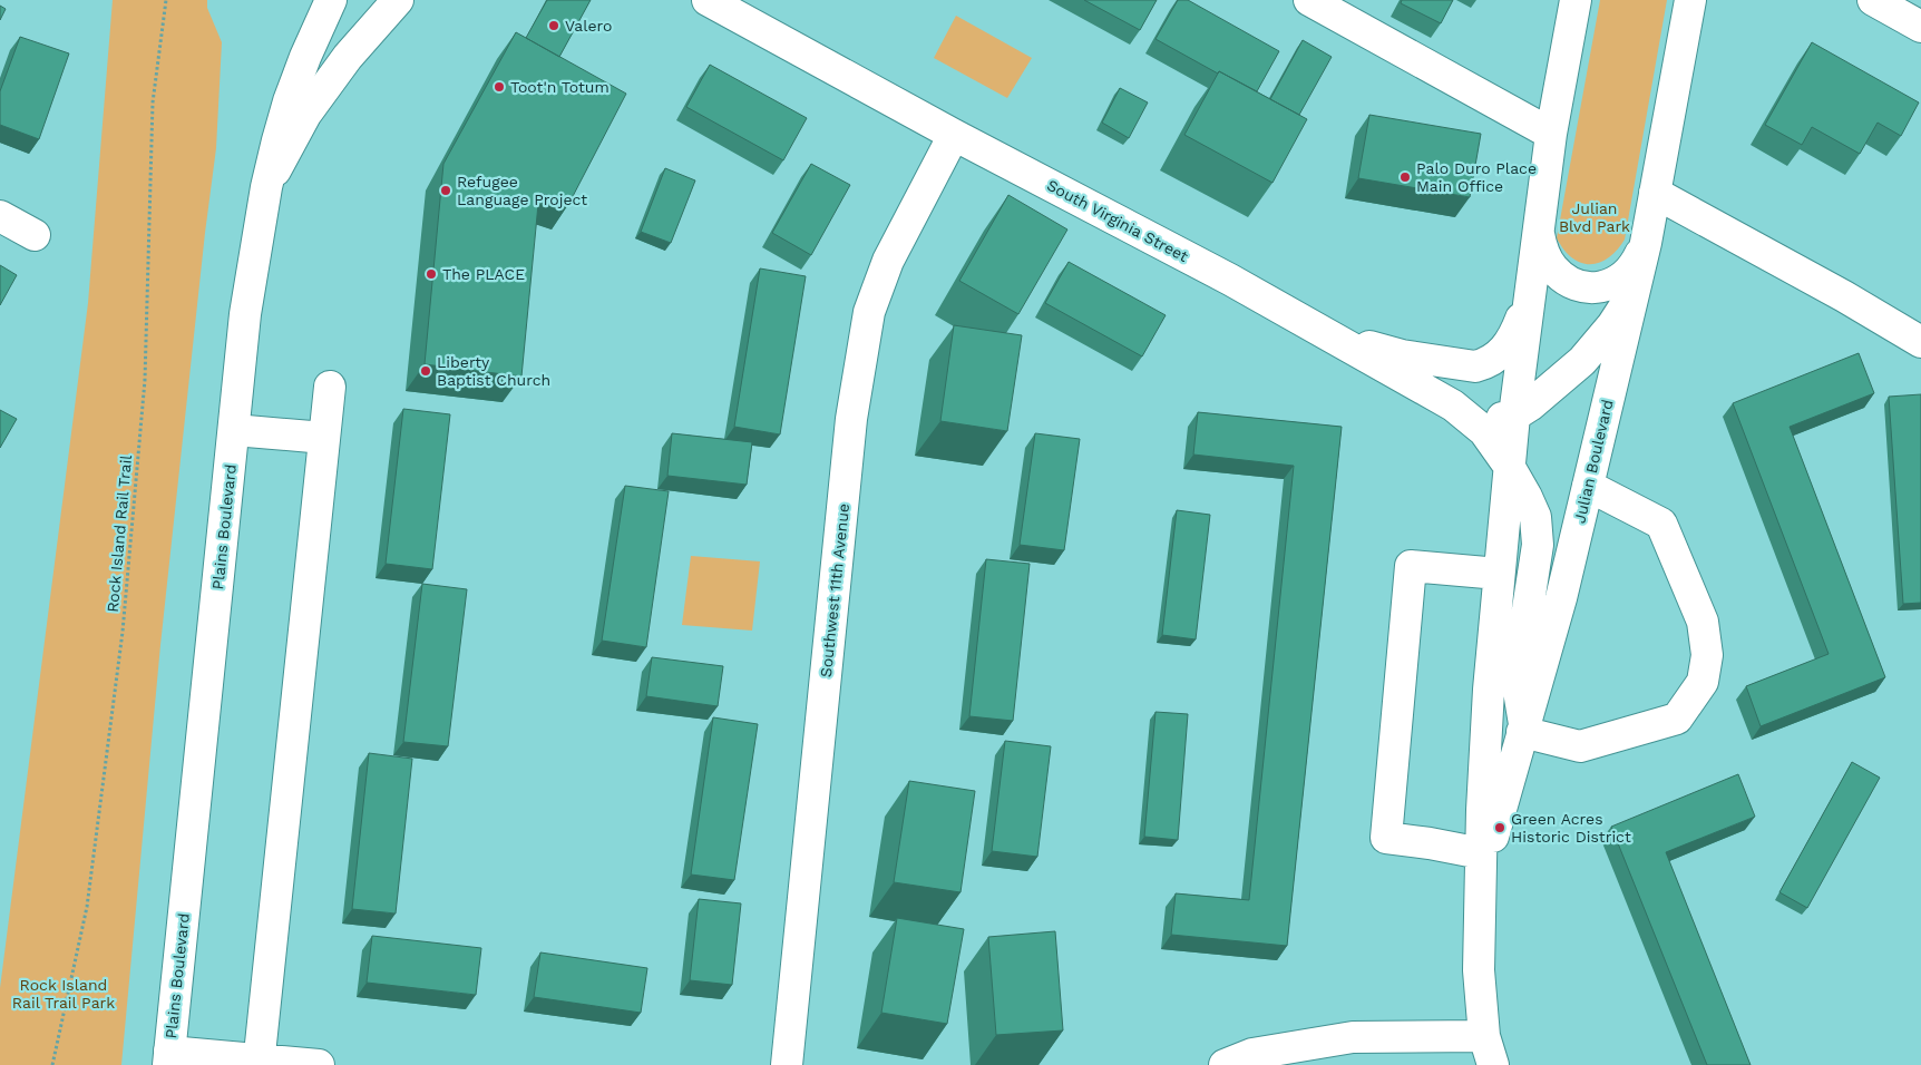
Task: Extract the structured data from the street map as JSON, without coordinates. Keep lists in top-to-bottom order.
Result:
{
  "streets": {
    "street": [
      "South Virginia Street",
      "Julian Boulevard",
      "Plains Boulevard",
      "Southwest 11th Avenue"
    ],
    "path": ["Rock Island Rail Trail"]
  },
  "crossings": [
    ["South Virginia Street", "Julian Boulevard"],
    ["South Virginia Street", "Southwest 11th Avenue"]
  ],
  "parks": ["Julian Blvd Park", "Rock Island Rail Trail Park"],
  "places": [
    "Valero",
    "Toot'n Totum",
    "Palo Duro Place Main Office",
    "Refugee Language Project",
    "The PLACE",
    "Liberty Baptist Church",
    "Green Acres Historic District"
  ]
}
